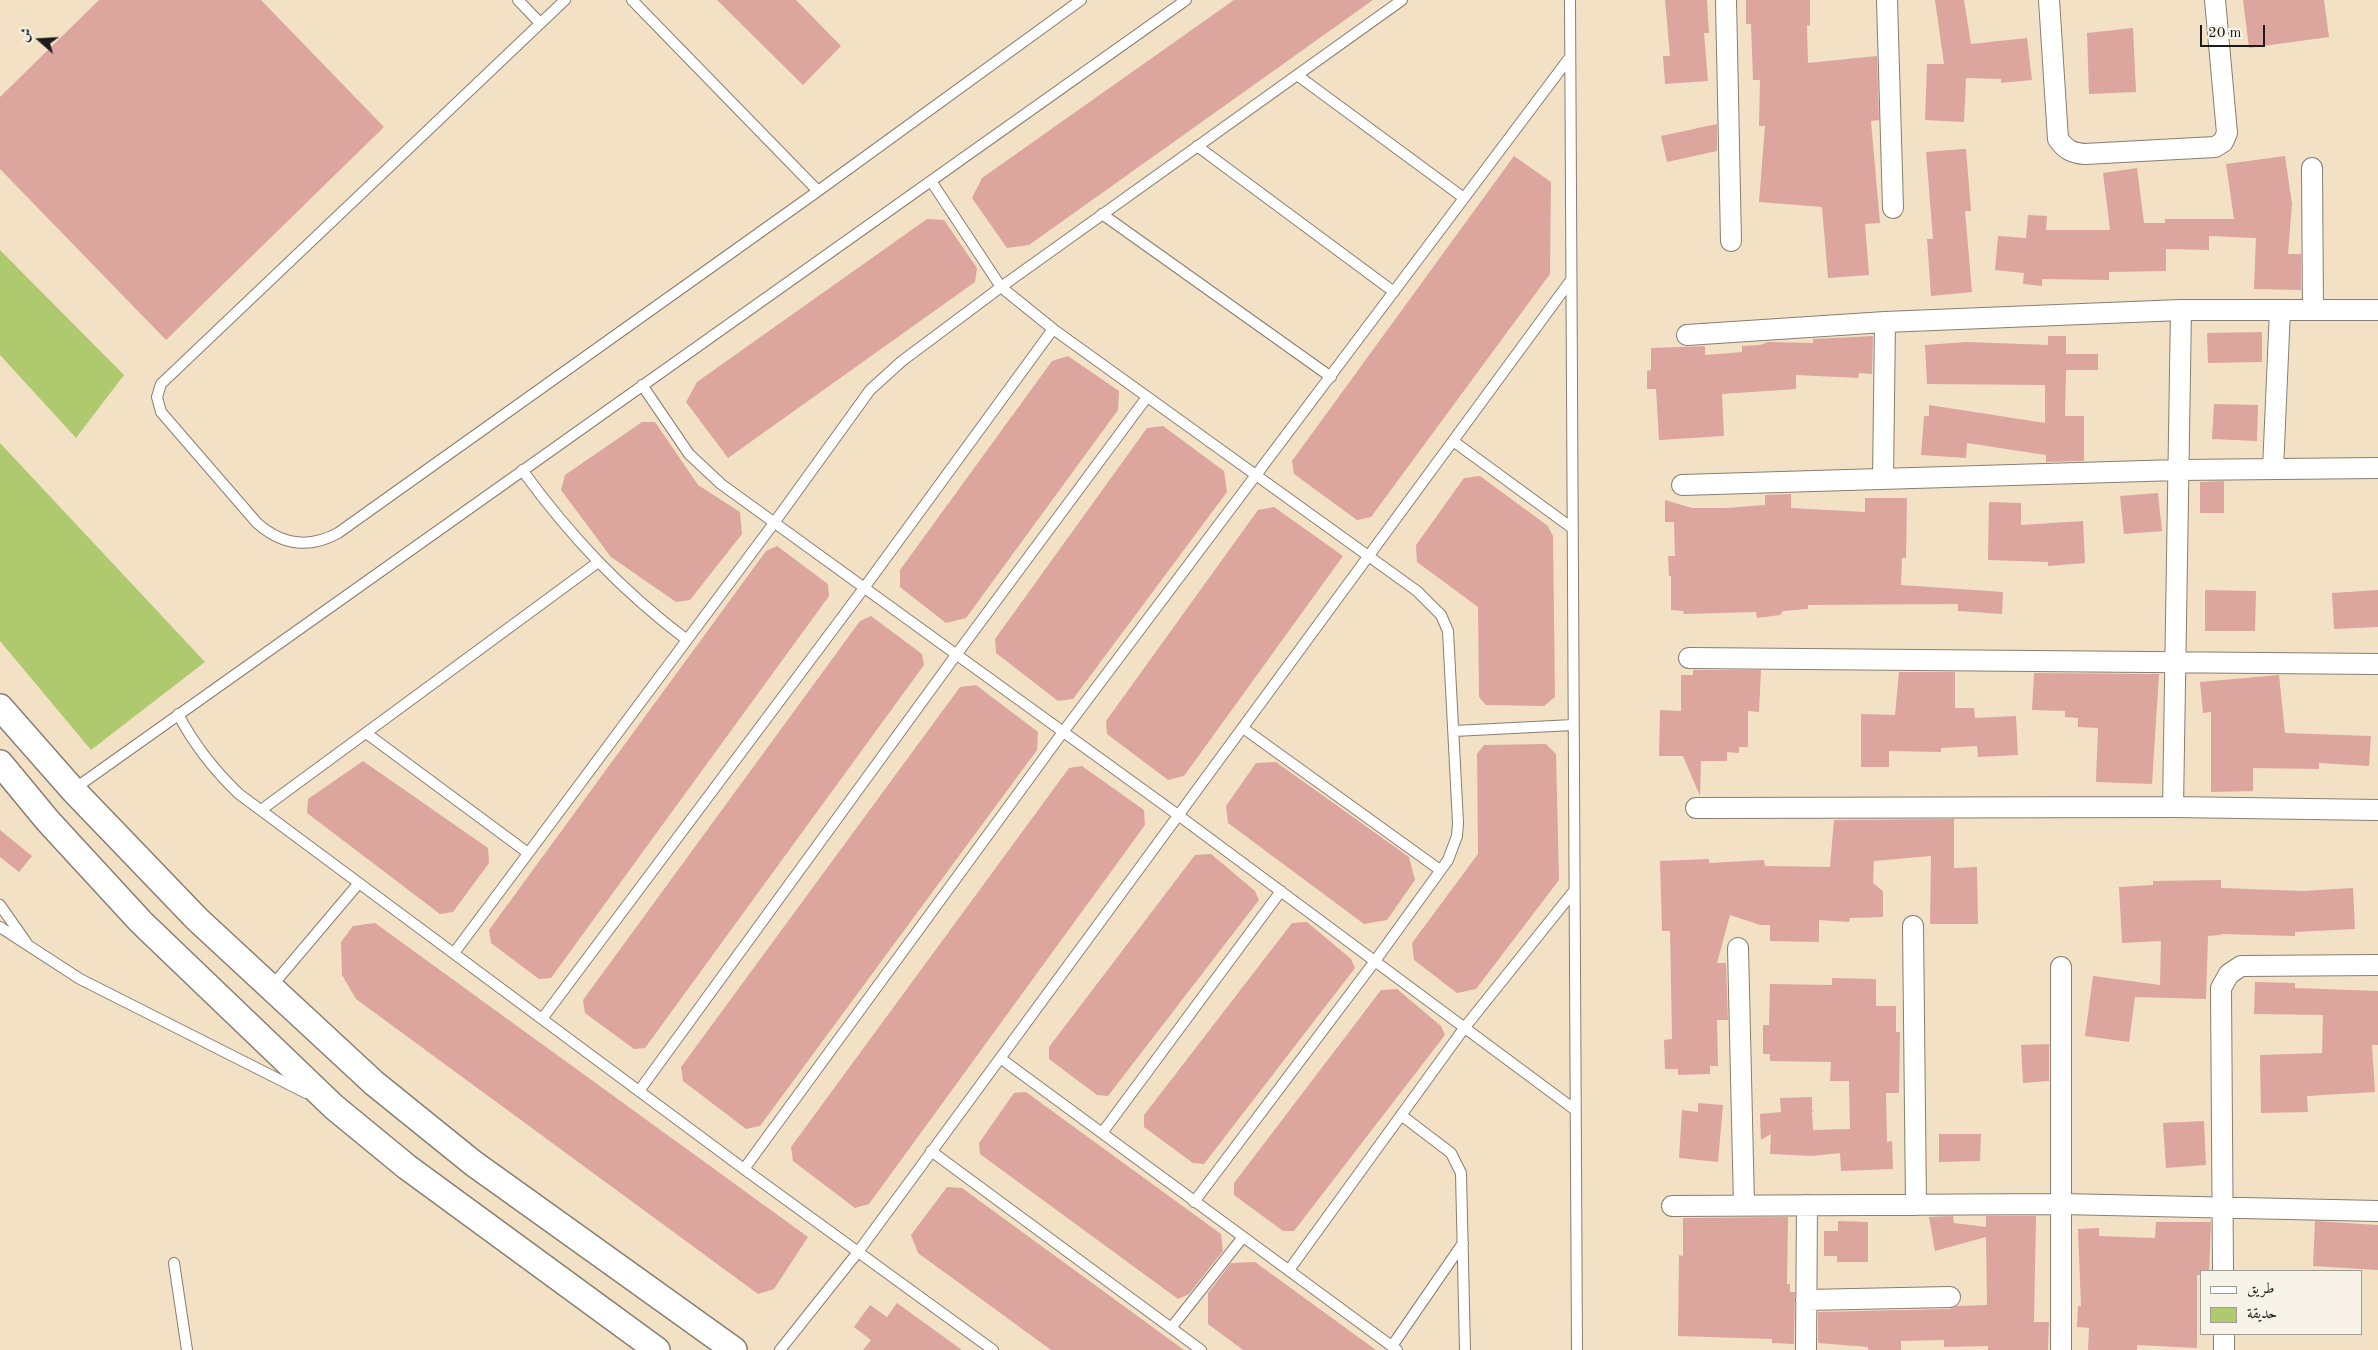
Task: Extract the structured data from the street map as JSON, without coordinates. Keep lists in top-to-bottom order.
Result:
{
  "legend": ["طريق", "حديقة"],
  "scale_bar": "20 m",
  "north": "left"
}
